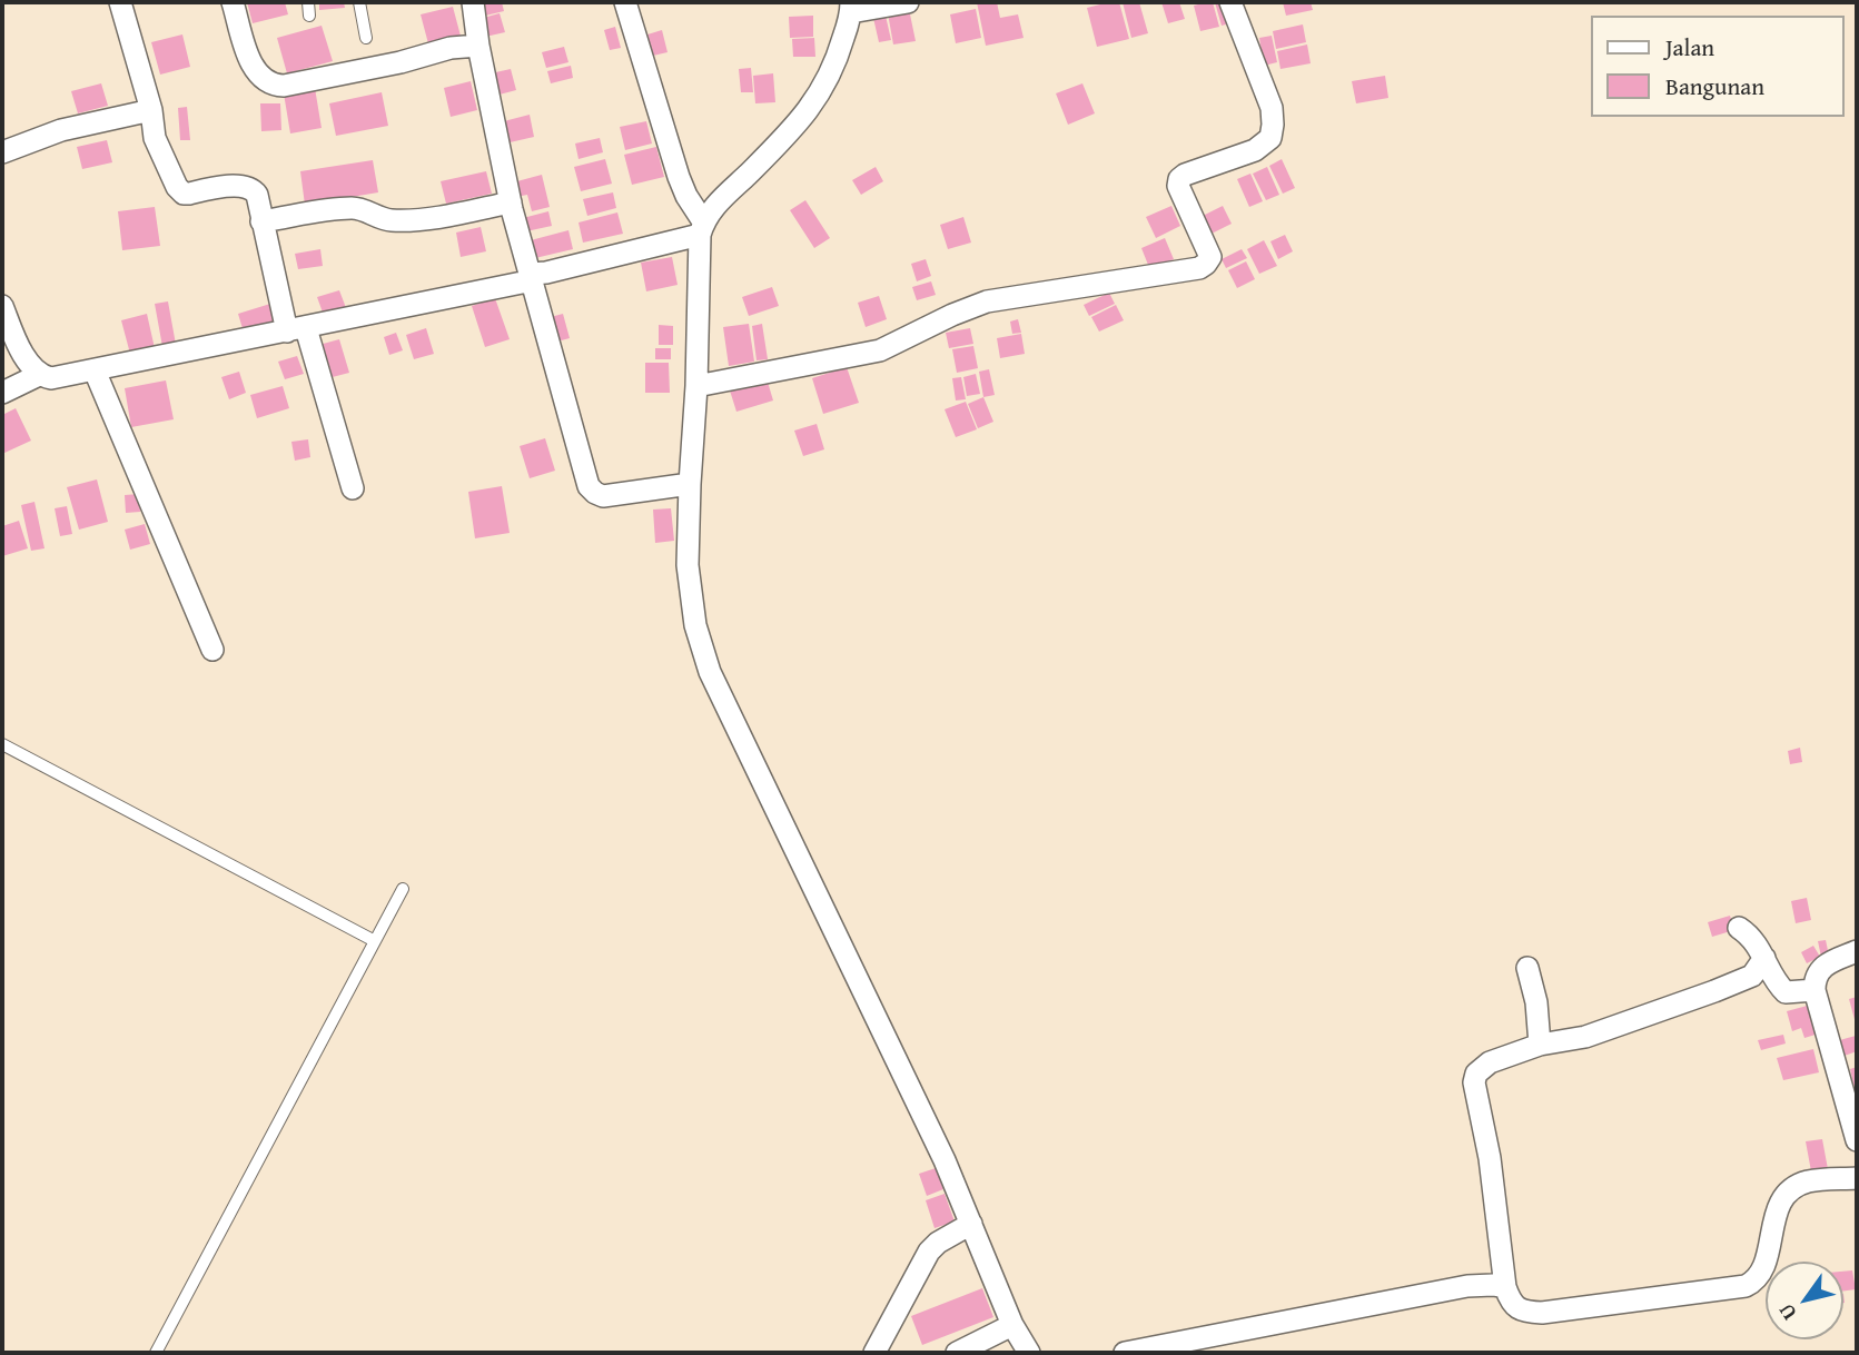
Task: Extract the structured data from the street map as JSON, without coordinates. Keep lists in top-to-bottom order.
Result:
{
  "legend": ["Jalan", "Bangunan"],
  "north": "bottom left"
}
